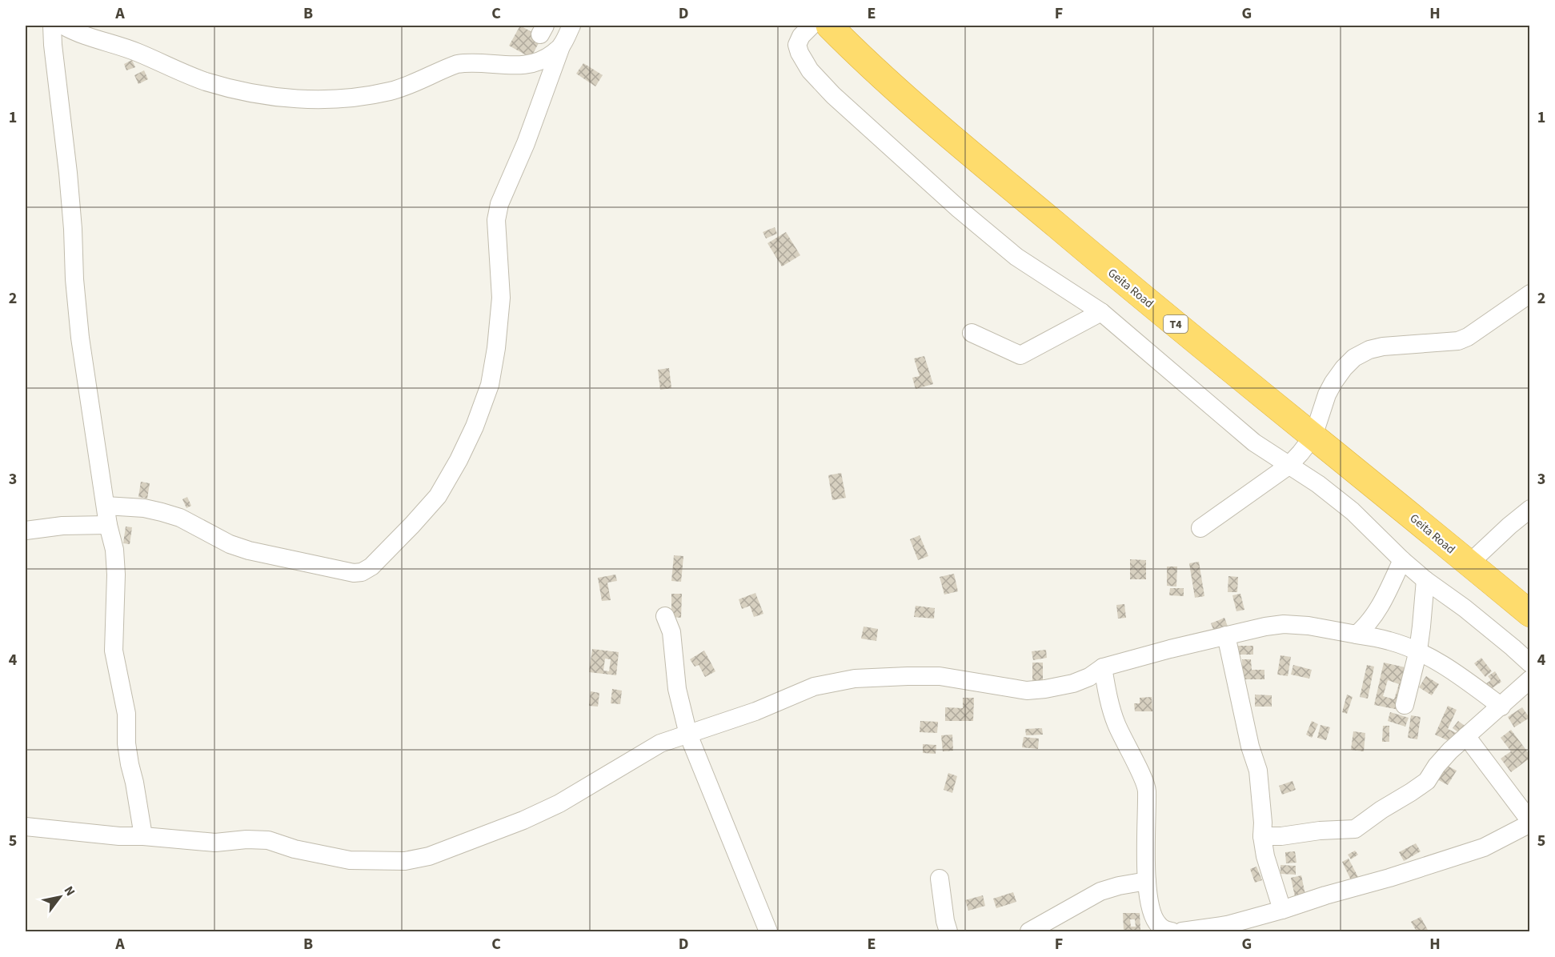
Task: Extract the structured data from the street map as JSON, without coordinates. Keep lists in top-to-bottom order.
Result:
{
  "streets": {
    "highway": ["Geita Road", "T4"]
  },
  "north": "top right",
  "grid": {
    "columns": [
      "A",
      "B",
      "C",
      "D",
      "E",
      "F",
      "G",
      "H"
    ],
    "rows": [
      "1",
      "2",
      "3",
      "4",
      "5"
    ]
  }
}
